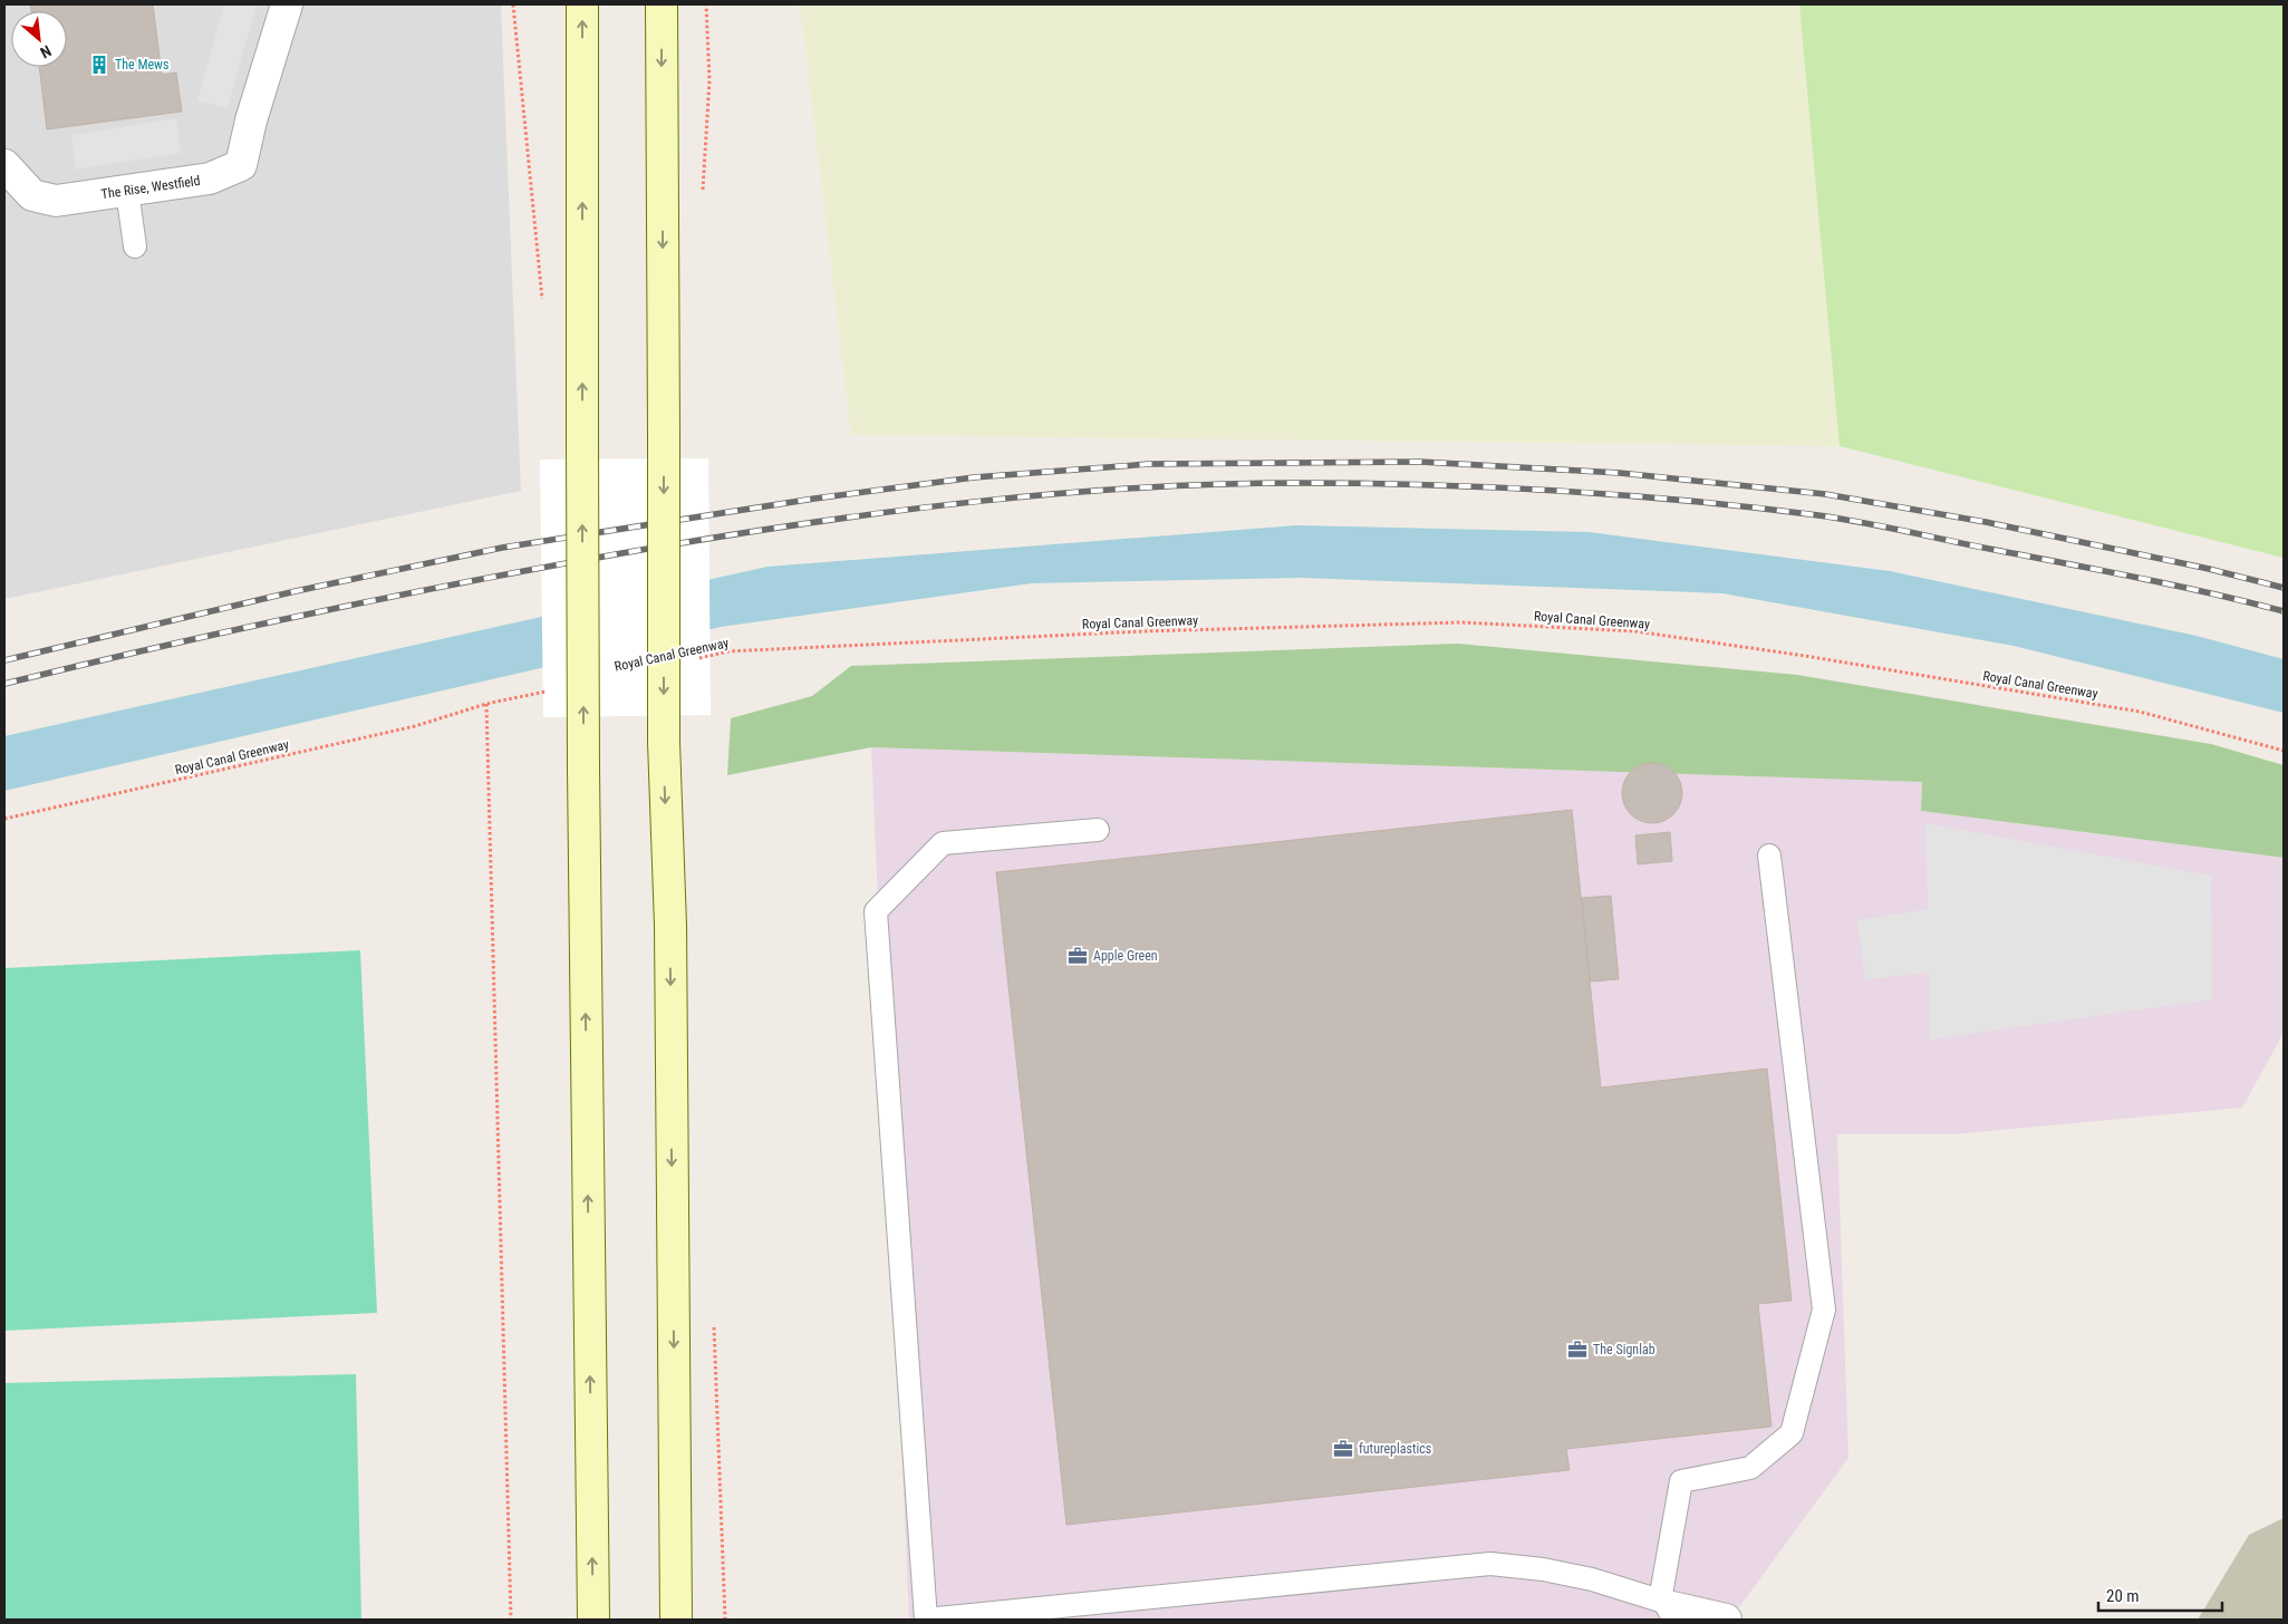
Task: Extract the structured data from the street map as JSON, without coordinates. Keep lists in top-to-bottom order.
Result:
{
  "streets": {
    "street": ["The Rise, Westfield"],
    "path": ["Royal Canal Greenway"]
  },
  "places": {
    "building": ["The Mews"],
    "office": ["Apple Green", "The Signlab", "futureplastics"]
  },
  "scale_bar": "20 m",
  "north": "bottom right"
}
